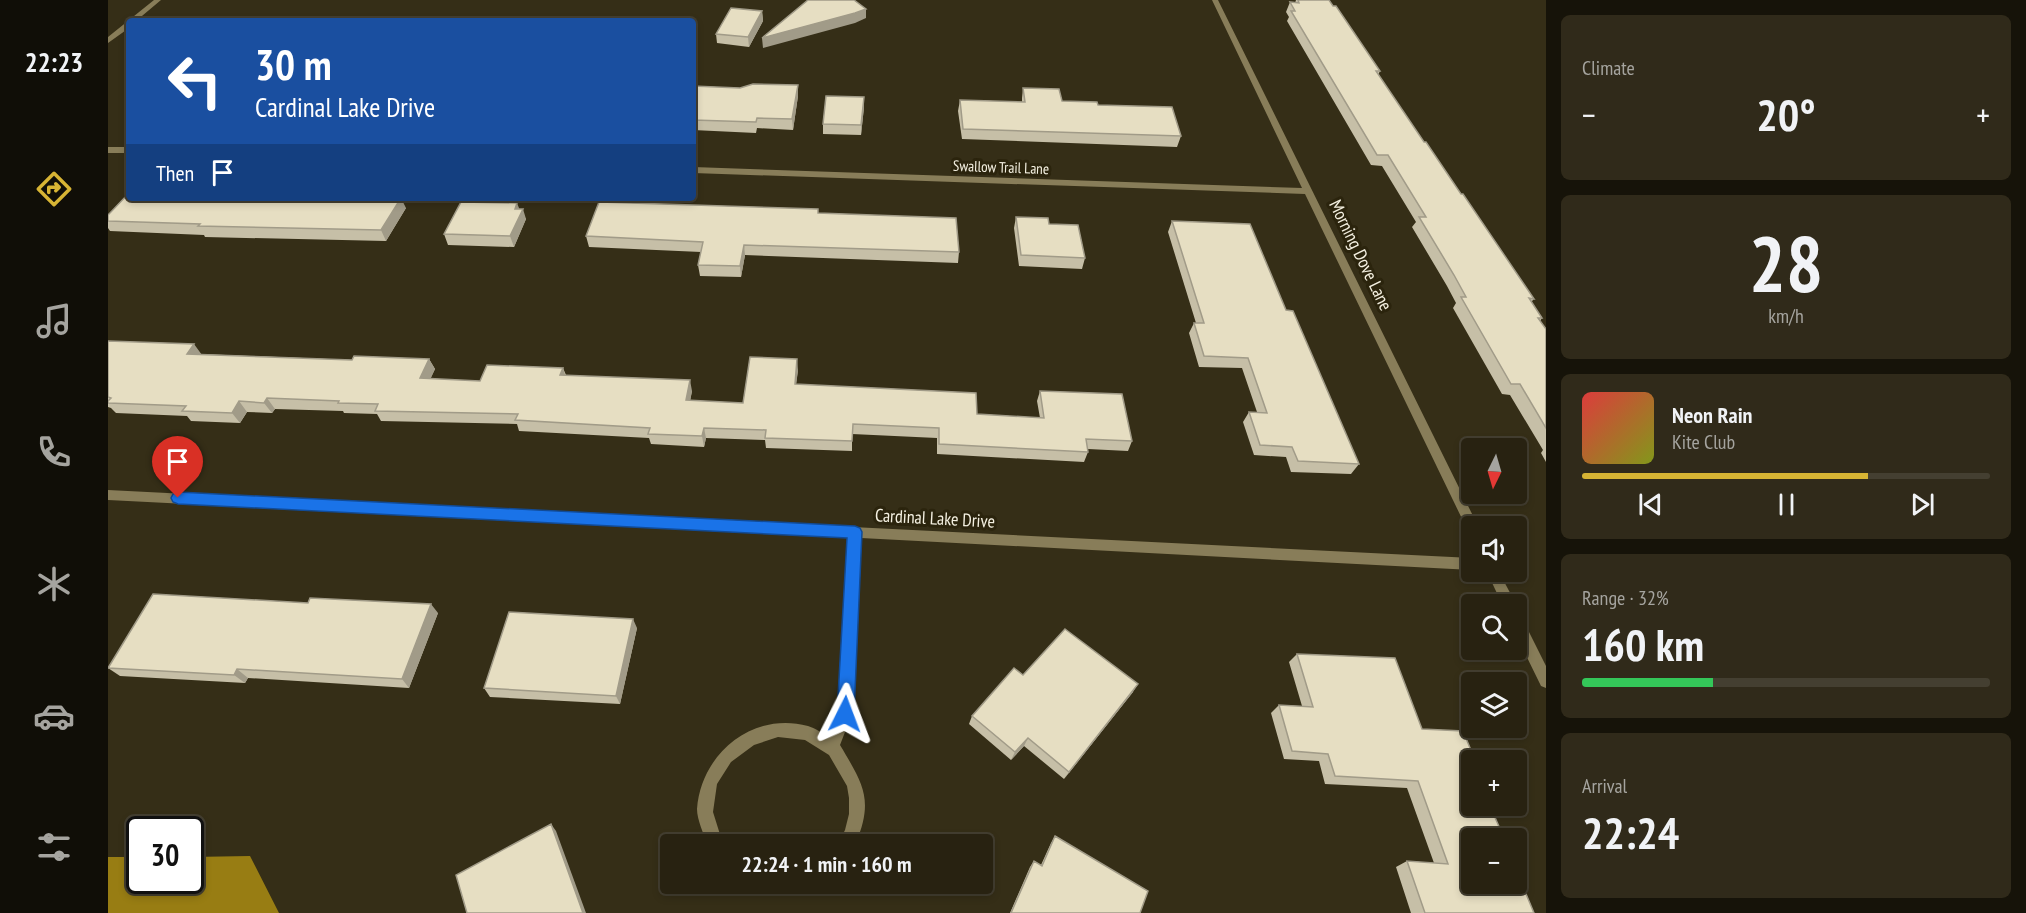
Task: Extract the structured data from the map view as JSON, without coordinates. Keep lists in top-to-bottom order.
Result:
{
  "streets": {
    "street": ["Swallow Trail Lane", "Morning Dove Lane", "Cardinal Lake Drive"]
  },
  "crossings": [
    ["Swallow Trail Lane", "Morning Dove Lane"]
  ],
  "north": "bottom",
  "page": {
    "tabs": "22:23",
    "tile": [
      "Climate",
      ["28", "km/h"],
      ["Range · 32%", "160 km"],
      ["Arrival", "22:24"]
    ],
    "turn": ["30 m", "Cardinal Lake Drive"],
    "heat": ["−", "20°", "+"],
    "then": "Then",
    "song": ["Neon Rain", "Kite Club"],
    "map_buttons": ["+", "−"],
    "limit": "30",
    "trip": "22:24 · 1 min · 160 m"
  }
}
